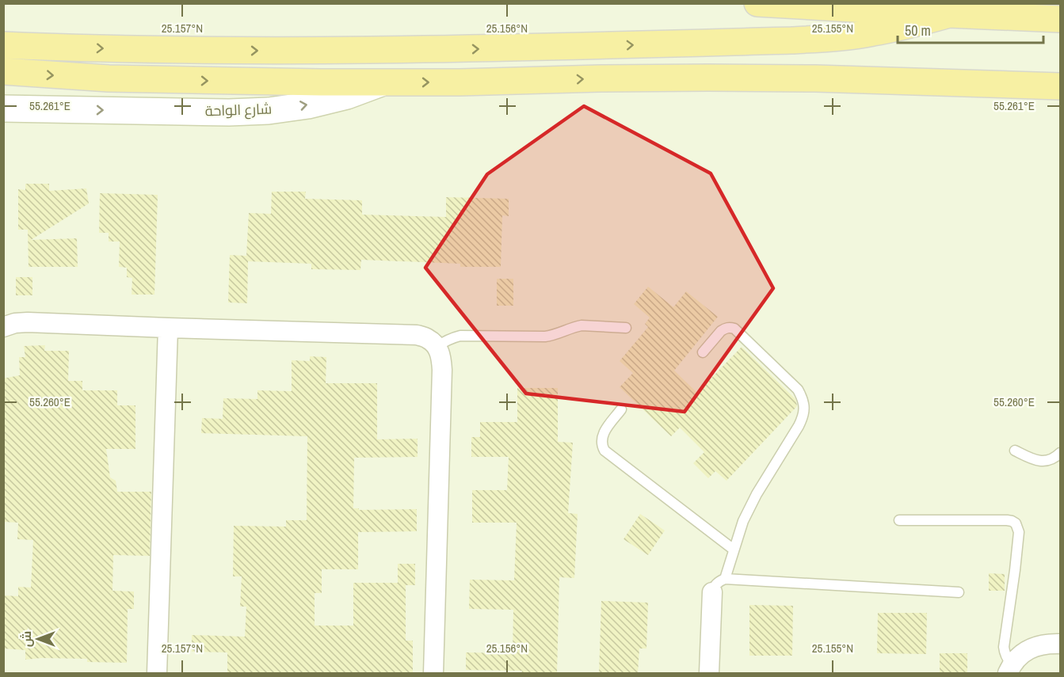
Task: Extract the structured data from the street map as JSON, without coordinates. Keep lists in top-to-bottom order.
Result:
{
  "streets": {
    "street": ["شارع الواحة"]
  },
  "scale_bar": "50 m",
  "north": "left",
  "coordinates": [
    "25.157°N",
    "25.156°N",
    "25.155°N",
    "55.261°E",
    "55.260°E"
  ]
}
